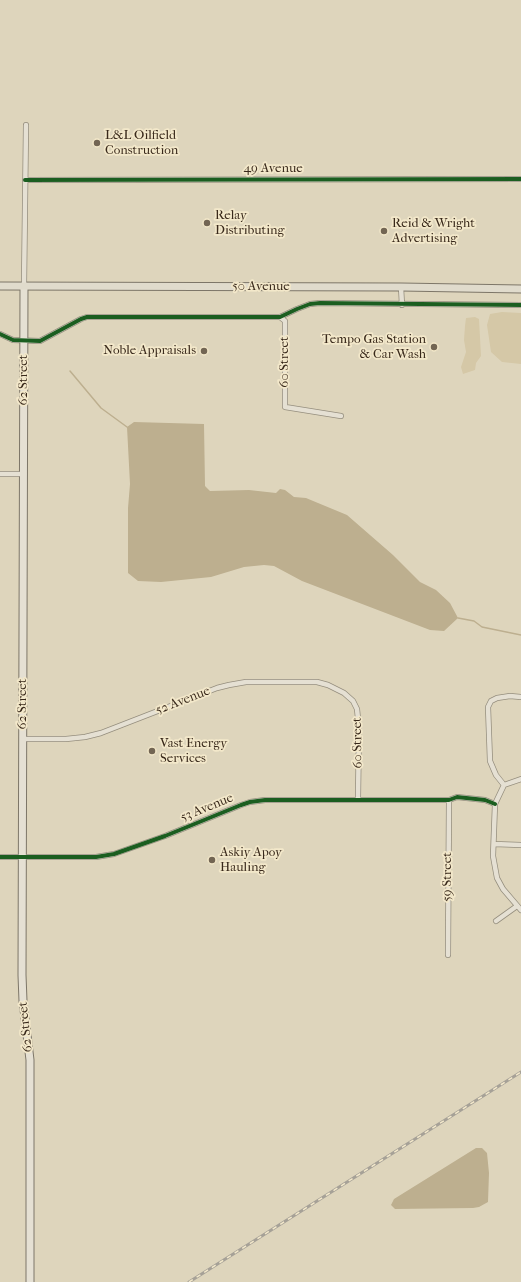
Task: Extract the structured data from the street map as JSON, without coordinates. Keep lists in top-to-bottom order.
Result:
{
  "streets": {
    "main road": ["50 Avenue", "62 Street"],
    "street": [
      "49 Avenue",
      "60 Street",
      "52 Avenue",
      "53 Avenue",
      "59 Street"
    ]
  },
  "crossings": [
    ["49 Avenue", "62 Street"],
    ["50 Avenue", "62 Street"],
    ["60 Street", "52 Avenue"],
    ["60 Street", "53 Avenue"],
    ["62 Street", "52 Avenue"],
    ["62 Street", "53 Avenue"],
    ["53 Avenue", "59 Street"]
  ],
  "places": [
    "L&L Oilfield Construction",
    "Relay Distributing",
    "Reid & Wright Advertising",
    "Tempo Gas Station & Car Wash",
    "Noble Appraisals",
    "Vast Energy Services",
    "Askiy Apoy Hauling"
  ]
}
